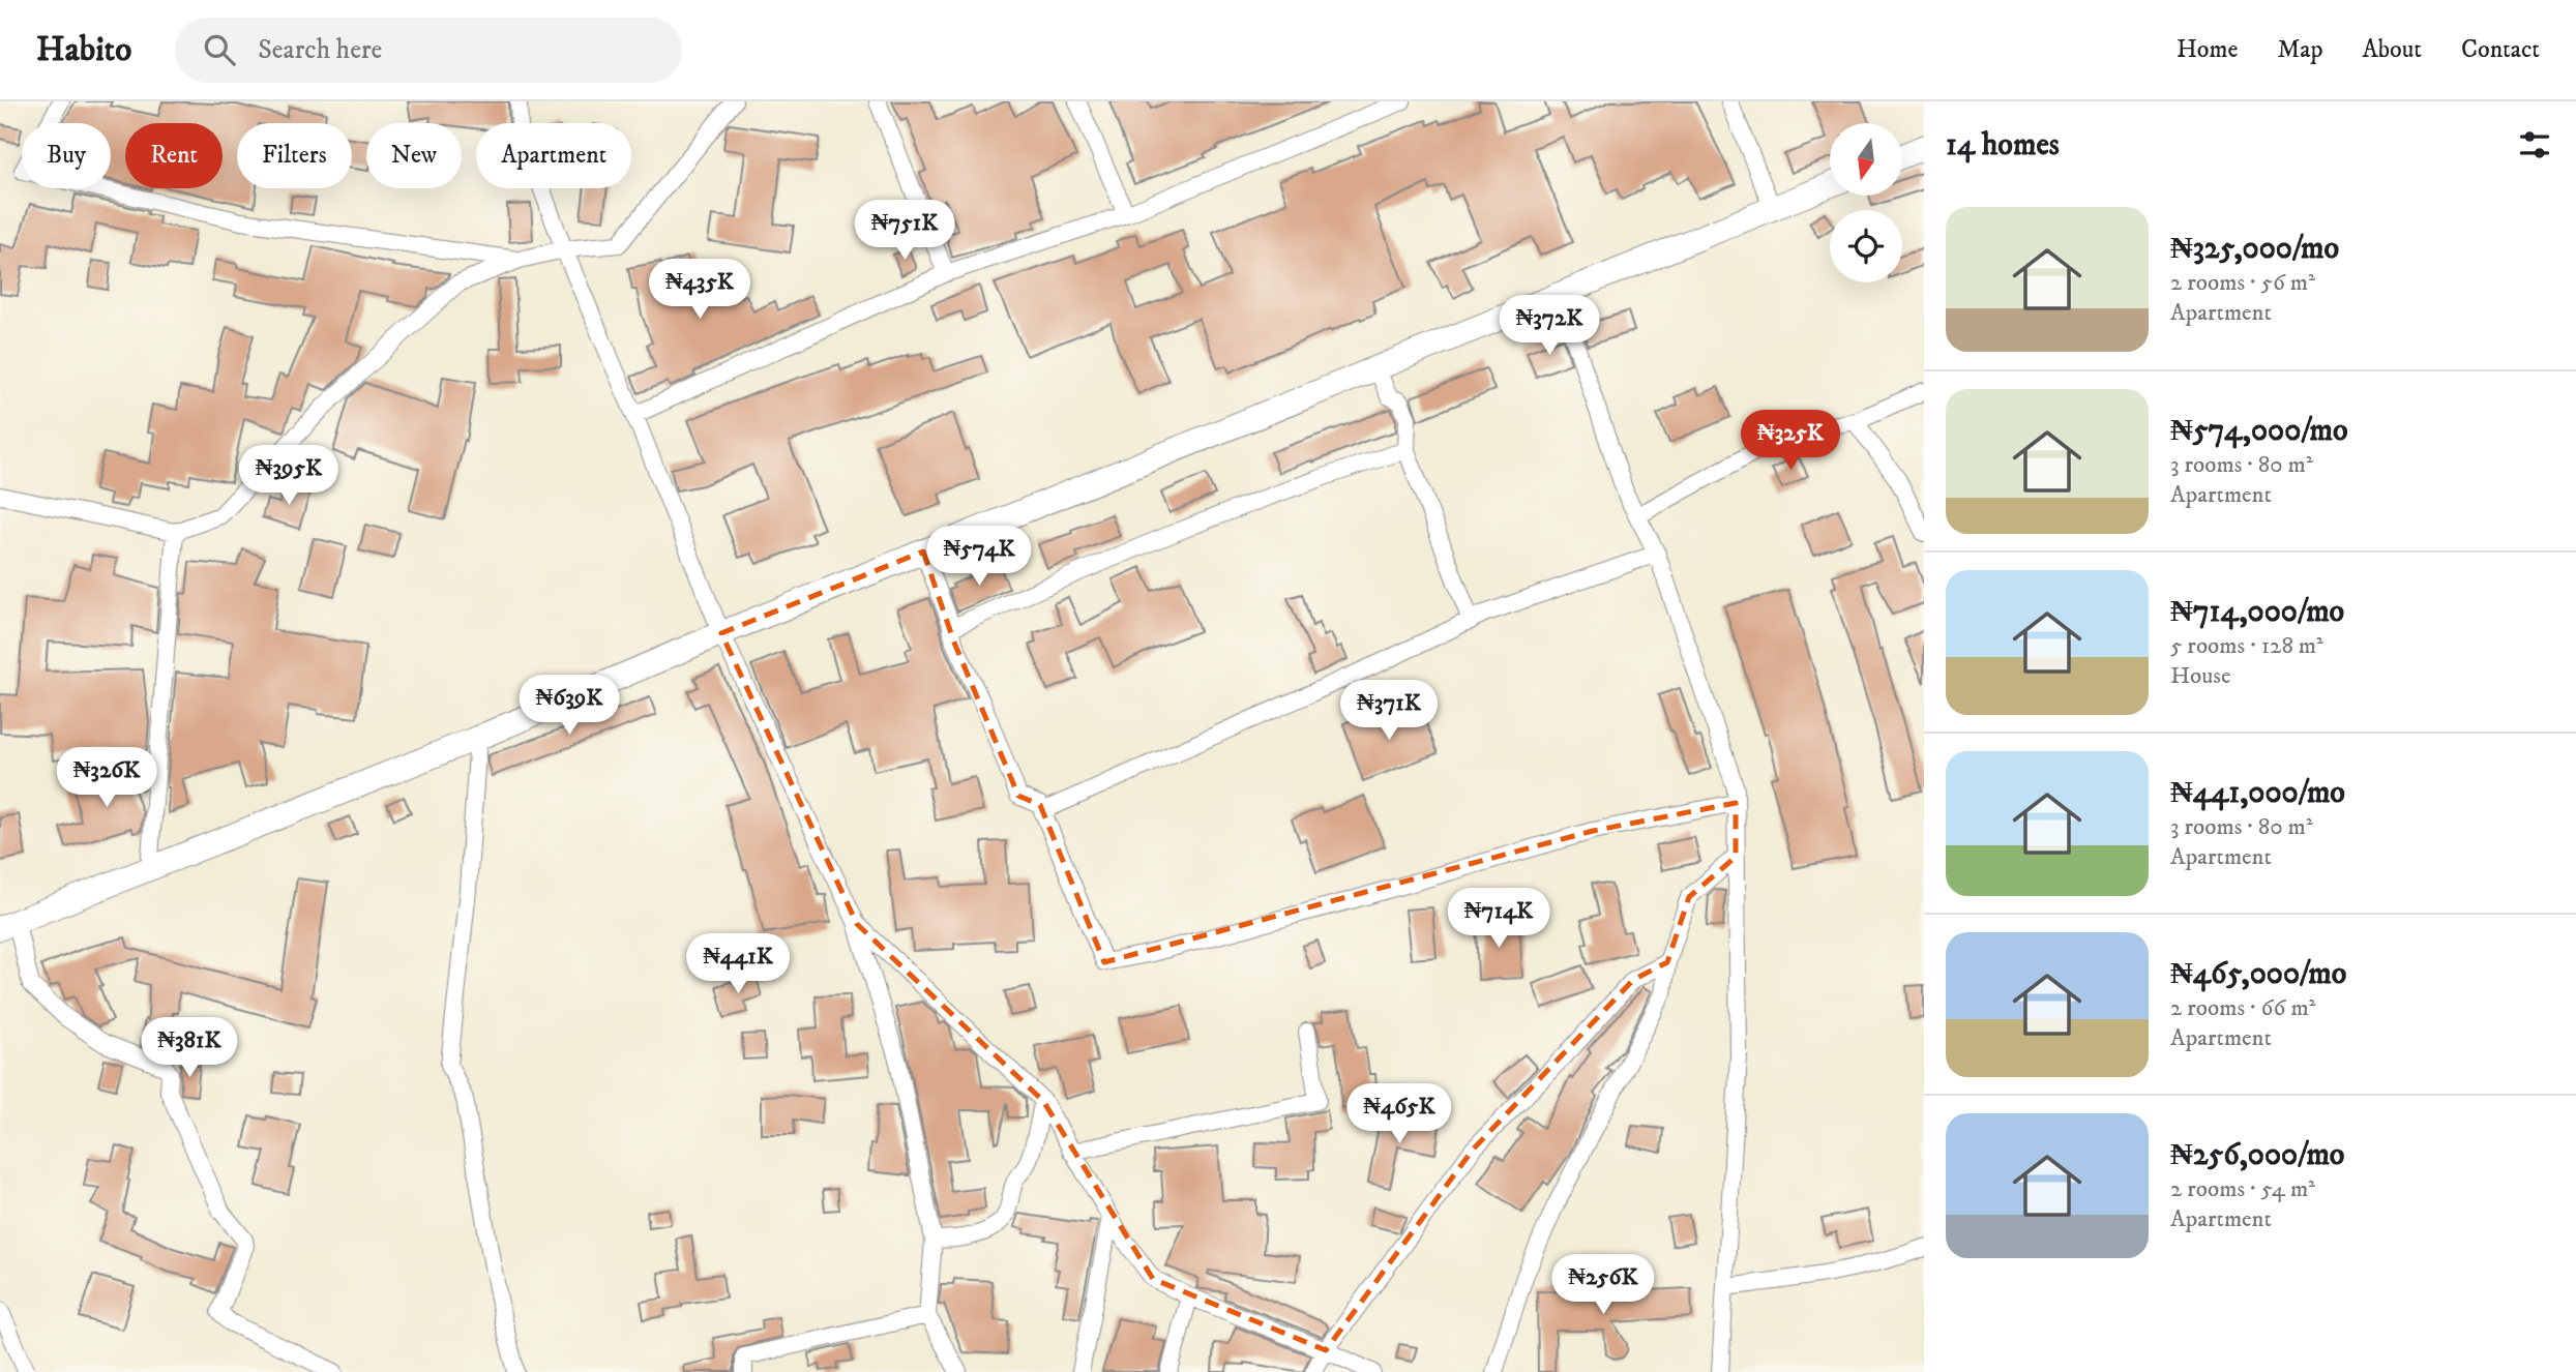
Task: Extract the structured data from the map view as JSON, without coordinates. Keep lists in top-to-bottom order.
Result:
{
  "north": "bottom",
  "page": {
    "header": "Habito",
    "search": "Search here",
    "nav": [
      "Home",
      "Map",
      "About",
      "Contact"
    ],
    "heading": "14 homes",
    "chip": [
      "Buy",
      "Rent",
      "Filters",
      "New",
      "Apartment"
    ],
    "list": [
      {
        "name": "₦325,000/mo",
        "note": "2 rooms · 56 m² · Apartment"
      },
      {
        "name": "₦574,000/mo",
        "note": "3 rooms · 80 m² · Apartment"
      },
      {
        "name": "₦714,000/mo",
        "note": "5 rooms · 128 m² · House"
      },
      {
        "name": "₦441,000/mo",
        "note": "3 rooms · 80 m² · Apartment"
      },
      {
        "name": "₦465,000/mo",
        "note": "2 rooms · 66 m² · Apartment"
      },
      {
        "name": "₦256,000/mo",
        "note": "2 rooms · 54 m² · Apartment"
      }
    ],
    "price": [
      "₦751K",
      "₦435K",
      "₦372K",
      "₦325K",
      "₦395K",
      "₦574K",
      "₦639K",
      "₦371K",
      "₦326K",
      "₦714K",
      "₦441K",
      "₦381K",
      "₦465K",
      "₦256K"
    ]
  }
}
